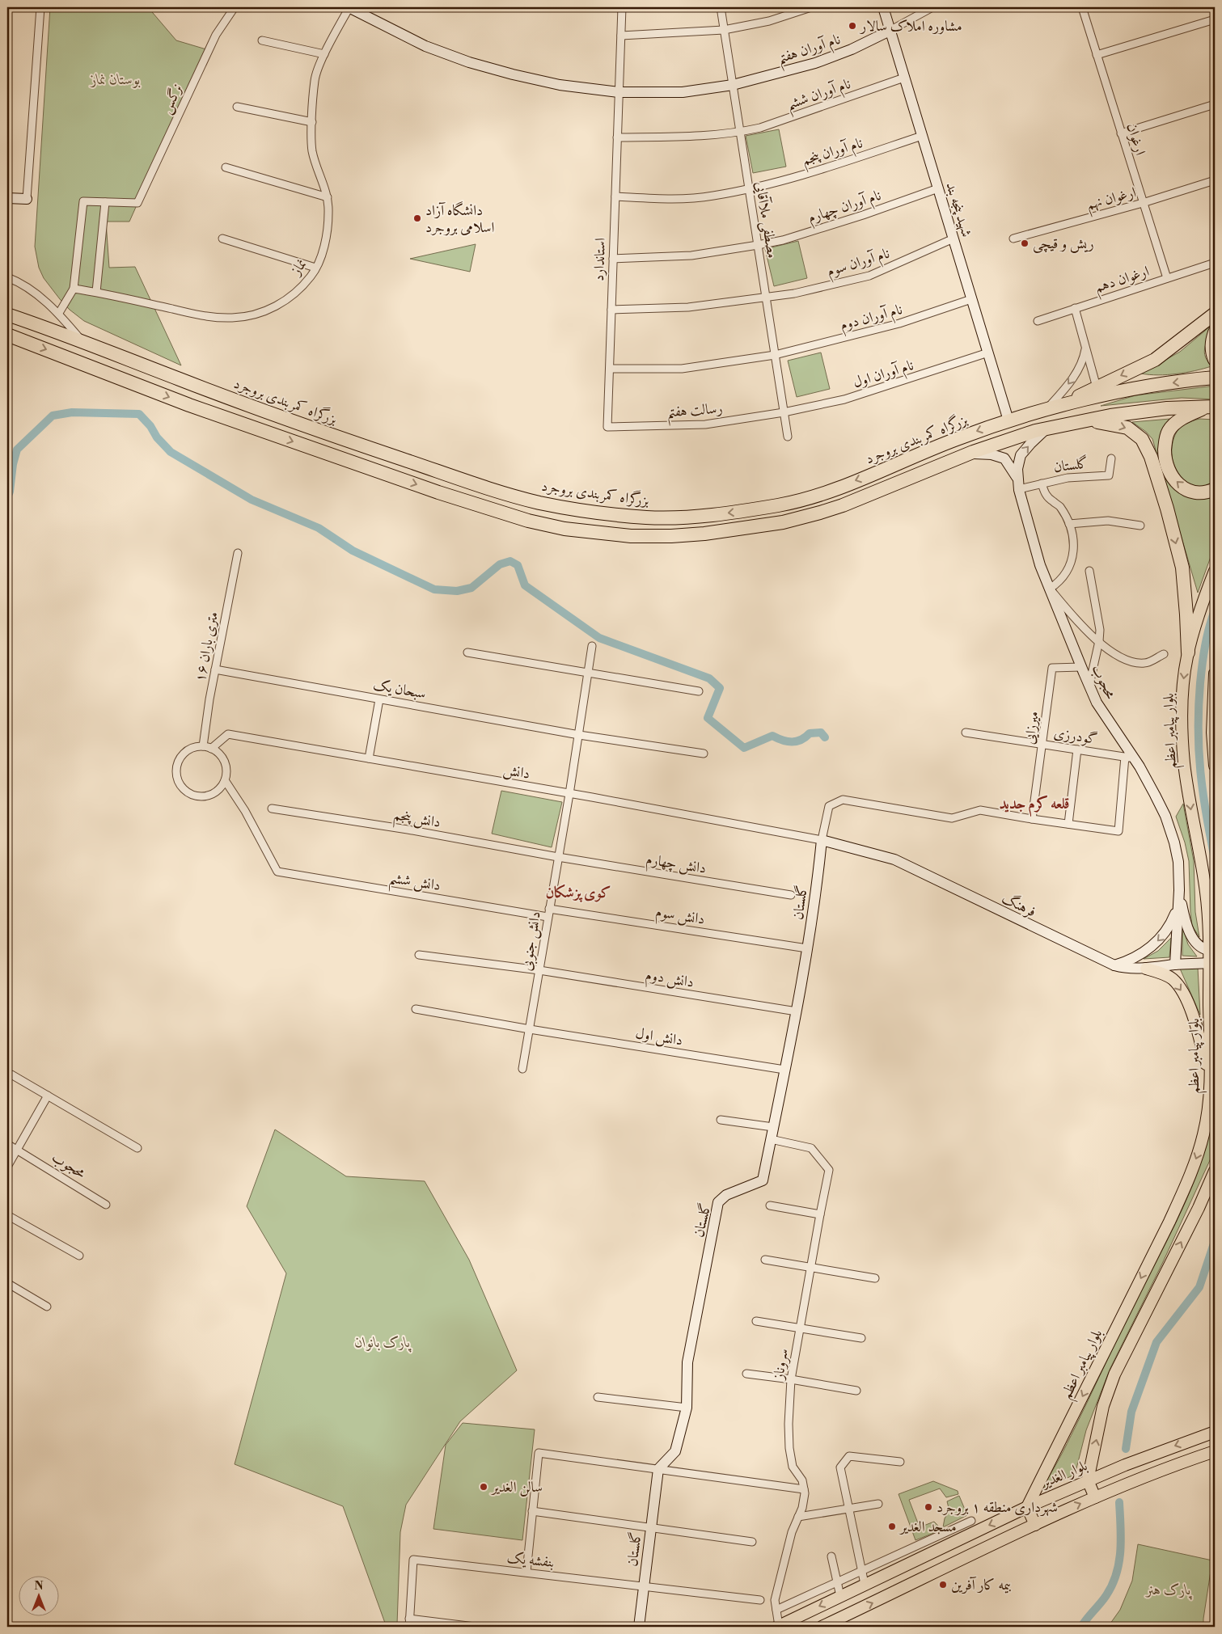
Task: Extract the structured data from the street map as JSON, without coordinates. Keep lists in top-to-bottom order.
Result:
{
  "streets": {
    "highway": ["بزرگراه کمربندی بروجرد"],
    "main road": ["بلوار پیامبر اعظم", "بلوار الغدیر"],
    "street": [
      "نام آوران هفتم",
      "نام آوران ششم",
      "نرگس",
      "ارغوان",
      "نام آوران پنجم",
      "ارغوان نهم",
      "نام آوران چهارم",
      "شهید پنجه بند",
      "مصطفی ملاآقایی",
      "استاندارد",
      "نام آوران سوم",
      "نماز",
      "ارغوان دهم",
      "نام آوران دوم",
      "نام آوران اول",
      "رسالت هفتم",
      "گلستان",
      "۱۶ متری باران",
      "محجوب",
      "سبحان یک",
      "میرزایی",
      "گودرزی",
      "دانش",
      "دانش پنجم",
      "دانش چهارم",
      "دانش ششم",
      "فرهنگ",
      "دانش سوم",
      "دانش جنوبی",
      "دانش دوم",
      "دانش اول",
      "سروناز",
      "بنفشه یک"
    ]
  },
  "crossings": [
    ["نام آوران هفتم", "شهید پنجه بند"],
    ["نام آوران هفتم", "مصطفی ملاآقایی"],
    ["نام آوران ششم", "شهید پنجه بند"],
    ["نام آوران ششم", "مصطفی ملاآقایی"],
    ["نام آوران ششم", "استاندارد"],
    ["ارغوان", "ارغوان نهم"],
    ["ارغوان", "ارغوان دهم"],
    ["نام آوران پنجم", "شهید پنجه بند"],
    ["نام آوران پنجم", "مصطفی ملاآقایی"],
    ["نام آوران پنجم", "استاندارد"],
    ["نام آوران چهارم", "شهید پنجه بند"],
    ["نام آوران چهارم", "مصطفی ملاآقایی"],
    ["نام آوران چهارم", "استاندارد"],
    ["شهید پنجه بند", "نام آوران سوم"],
    ["شهید پنجه بند", "نام آوران دوم"],
    ["شهید پنجه بند", "نام آوران اول"],
    ["شهید پنجه بند", "بزرگراه کمربندی بروجرد"],
    ["مصطفی ملاآقایی", "نام آوران سوم"],
    ["مصطفی ملاآقایی", "نام آوران دوم"],
    ["مصطفی ملاآقایی", "نام آوران اول"],
    ["مصطفی ملاآقایی", "رسالت هفتم"],
    ["استاندارد", "نام آوران سوم"],
    ["استاندارد", "نام آوران دوم"],
    ["استاندارد", "رسالت هفتم"],
    ["نام آوران اول", "رسالت هفتم"],
    ["گلستان", "محجوب"],
    ["گلستان", "دانش"],
    ["گلستان", "فرهنگ"],
    ["گلستان", "دانش سوم"],
    ["گلستان", "دانش دوم"],
    ["گلستان", "دانش اول"],
    ["گلستان", "سروناز"],
    ["گلستان", "بنفشه یک"],
    ["۱۶ متری باران", "سبحان یک"],
    ["۱۶ متری باران", "دانش"],
    ["۱۶ متری باران", "دانش ششم"],
    ["محجوب", "میرزایی"],
    ["محجوب", "گودرزی"],
    ["سبحان یک", "دانش جنوبی"],
    ["میرزایی", "گودرزی"],
    ["بلوار پیامبر اعظم", "فرهنگ"],
    ["بلوار پیامبر اعظم", "بلوار الغدیر"],
    ["دانش", "دانش ششم"],
    ["دانش", "فرهنگ"],
    ["دانش", "دانش جنوبی"],
    ["دانش پنجم", "دانش چهارم"],
    ["دانش پنجم", "دانش جنوبی"],
    ["دانش چهارم", "دانش جنوبی"],
    ["دانش ششم", "دانش جنوبی"],
    ["دانش سوم", "دانش جنوبی"],
    ["دانش جنوبی", "دانش دوم"],
    ["دانش جنوبی", "دانش اول"]
  ],
  "districts": ["قلعه کرم جدید", "کوی پزشکان"],
  "parks": ["بوستان نماز", "پارک بانوان", "پارک هنر"],
  "places": [
    "مشاوره املاک سالار",
    "دانشگاه آزاد اسلامی بروجرد",
    "ریش و قیچی",
    "سالن الغدیر",
    "شهرداری منطقه ۱ بروجرد",
    "مسجد الغدیر",
    "بیمه کار آفرین"
  ],
  "north": "top"
}
